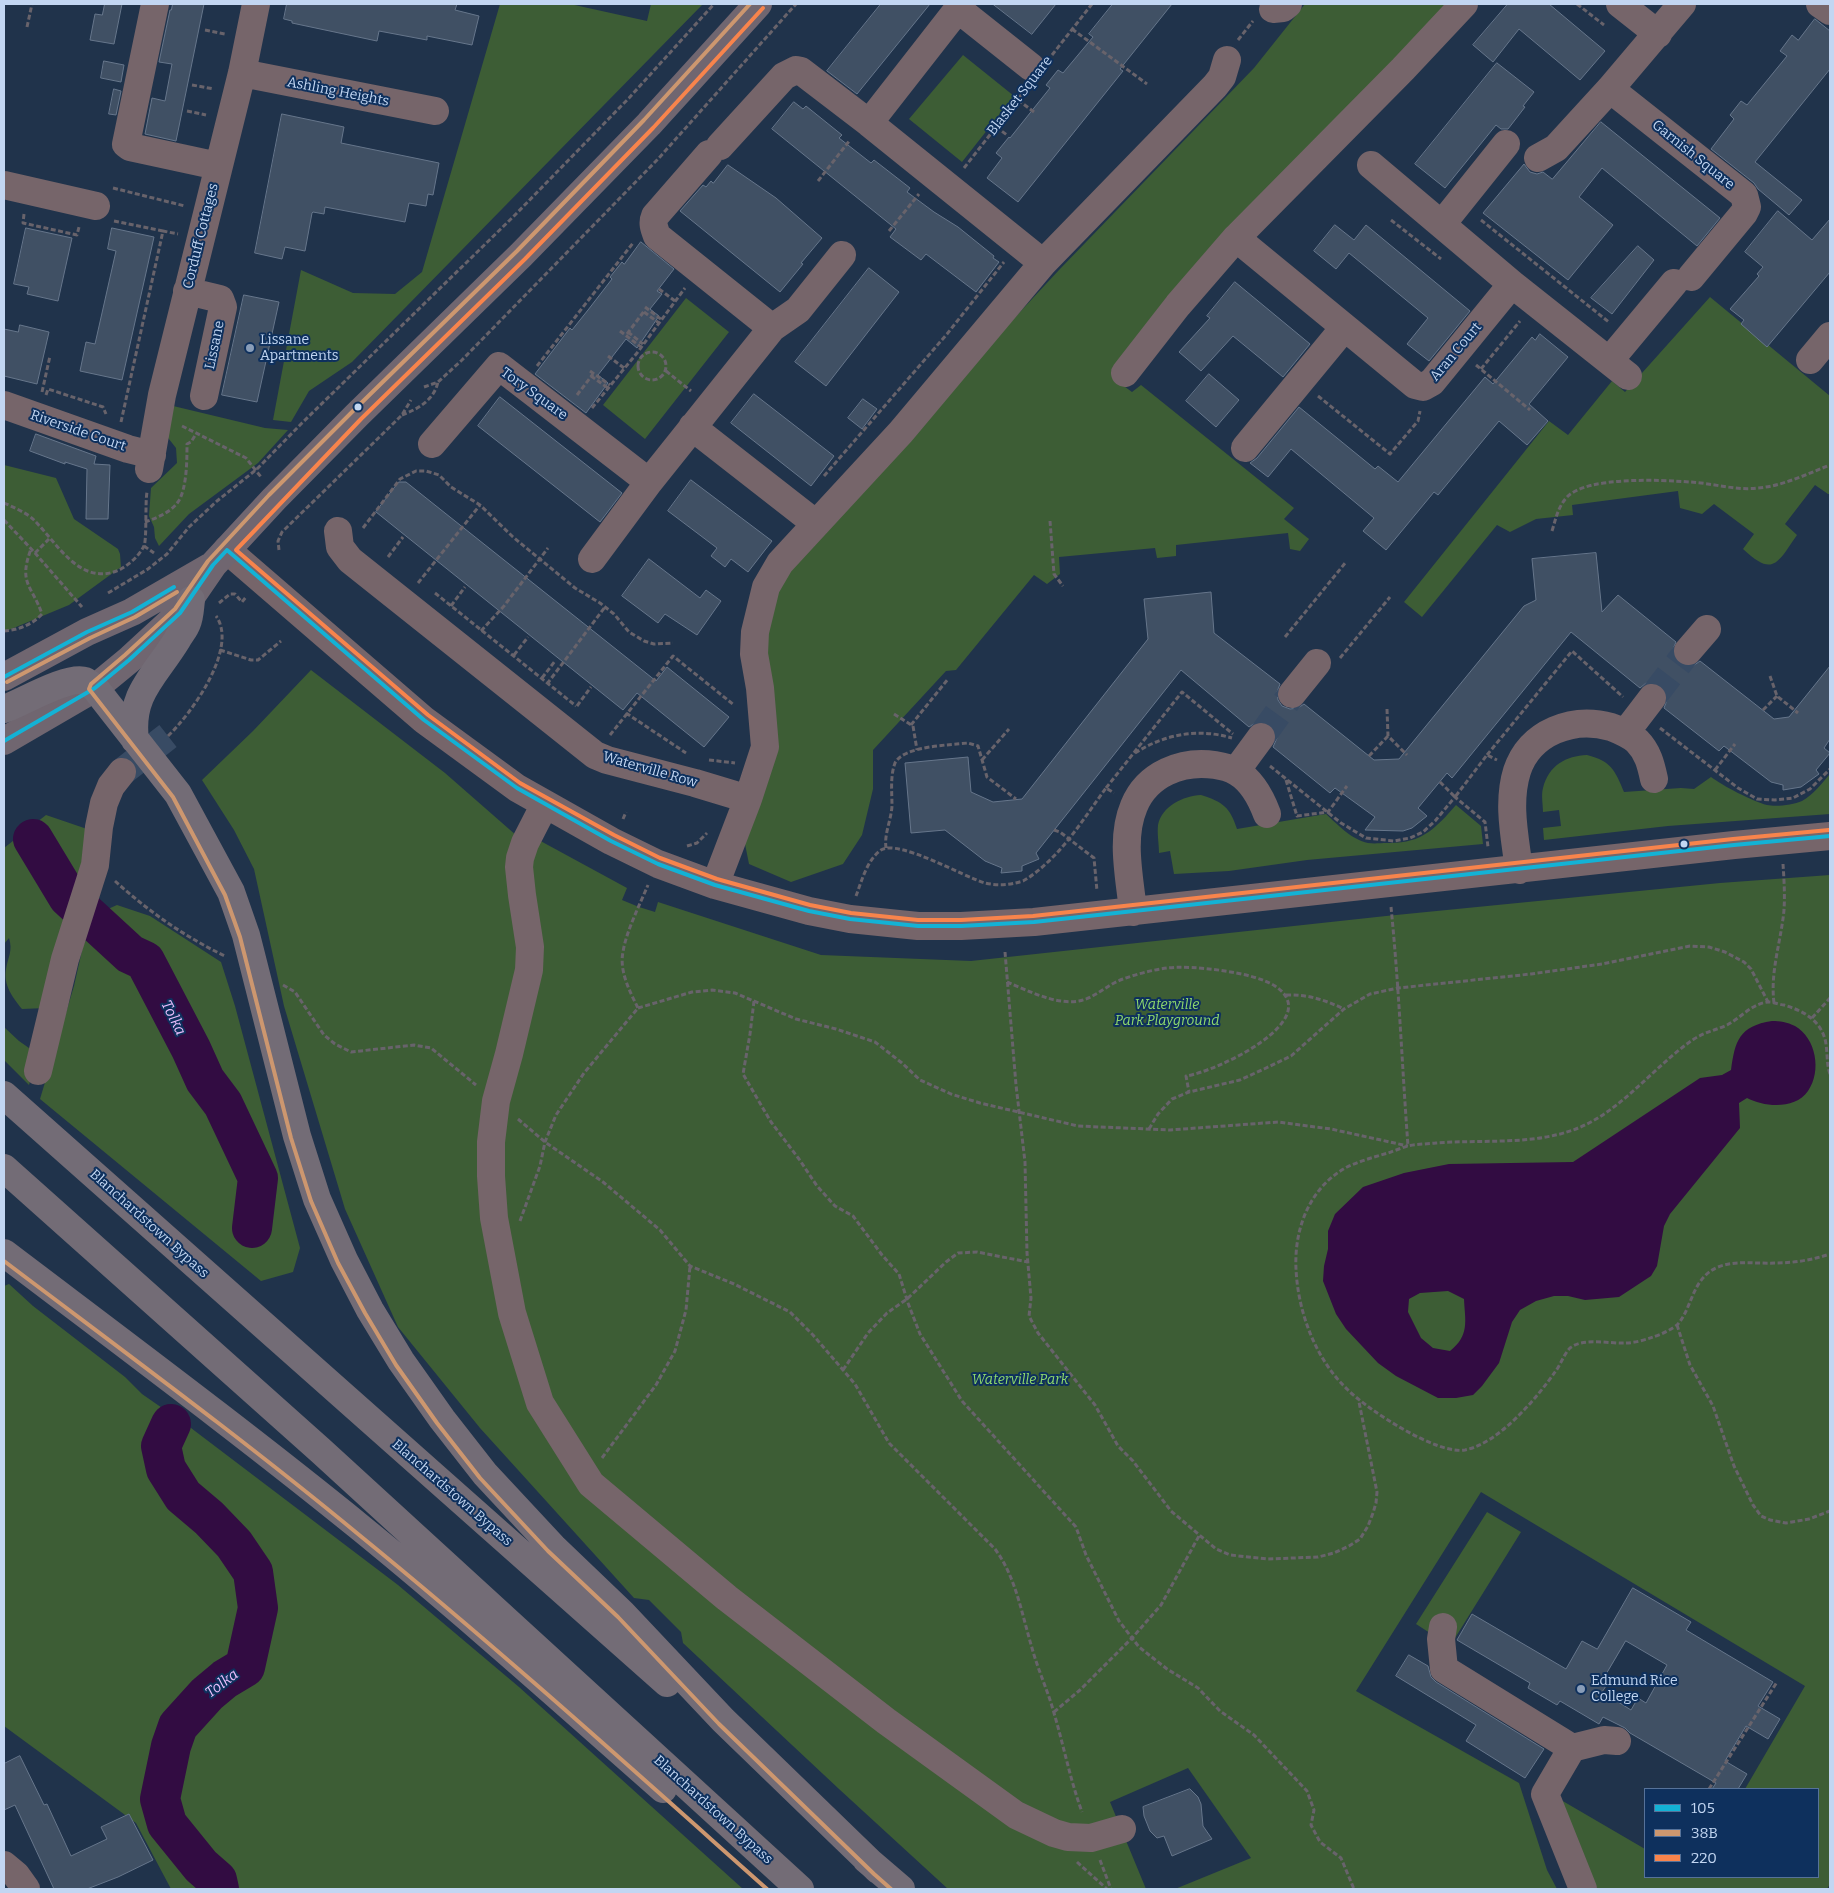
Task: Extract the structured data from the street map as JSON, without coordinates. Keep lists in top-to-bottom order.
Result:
{
  "streets": {
    "highway": ["Blanchardstown Bypass"],
    "street": [
      "Ashling Heights",
      "Blasket Square",
      "Garnish Square",
      "Corduff Cottages",
      "Lissane",
      "Aran Court",
      "Tory Square",
      "Riverside Court",
      "Waterville Row"
    ]
  },
  "crossings": [
    ["Ashling Heights", "Corduff Cottages"],
    ["Corduff Cottages", "Lissane"],
    ["Corduff Cottages", "Riverside Court"]
  ],
  "water": ["Tolka"],
  "parks": ["Waterville Park Playground", "Waterville Park"],
  "places": ["Lissane Apartments", "Edmund Rice College"],
  "lines": ["transit line 38B", "transit line 220", "transit line 105"],
  "legend": ["105", "38B", "220"]
}
